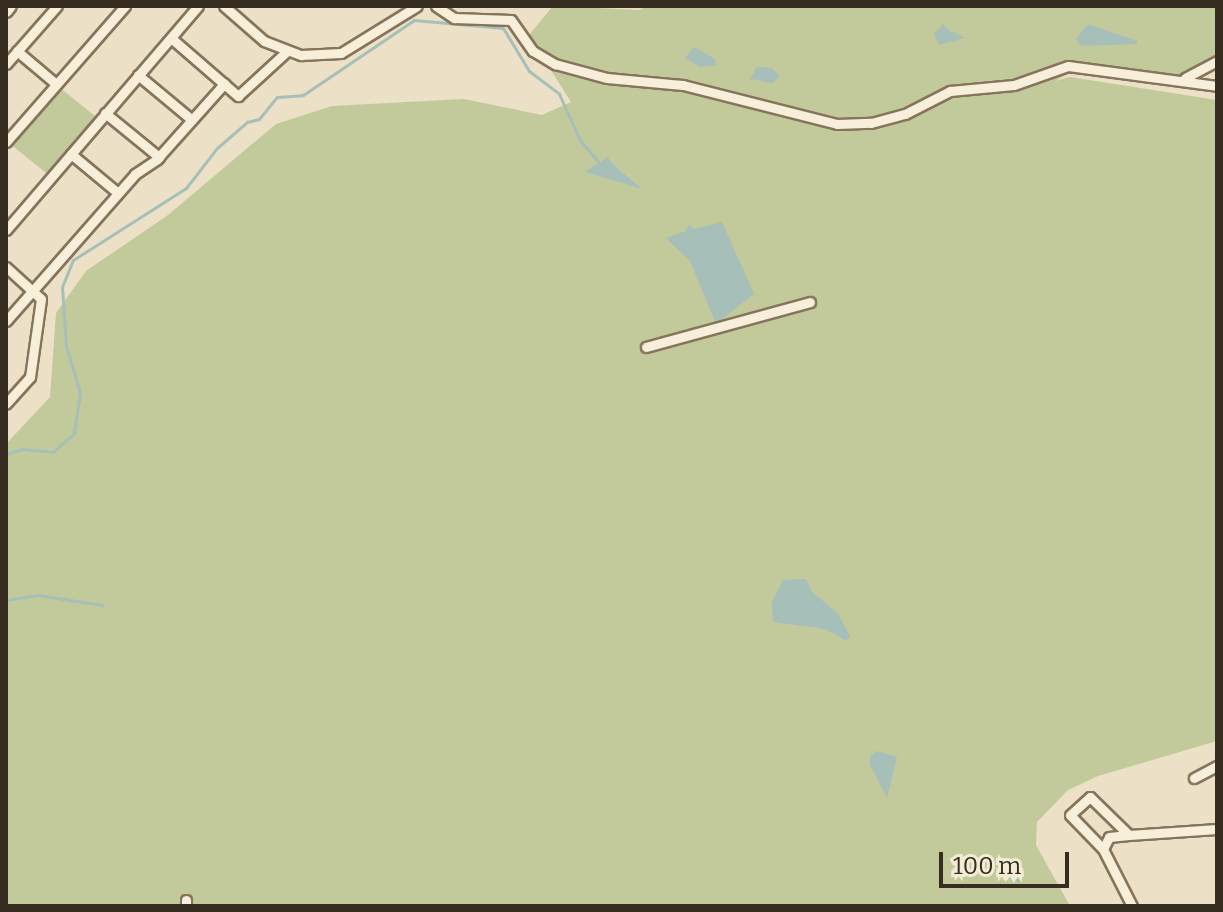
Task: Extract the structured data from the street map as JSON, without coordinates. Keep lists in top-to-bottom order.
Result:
{
  "scale_bar": "100 m"
}
